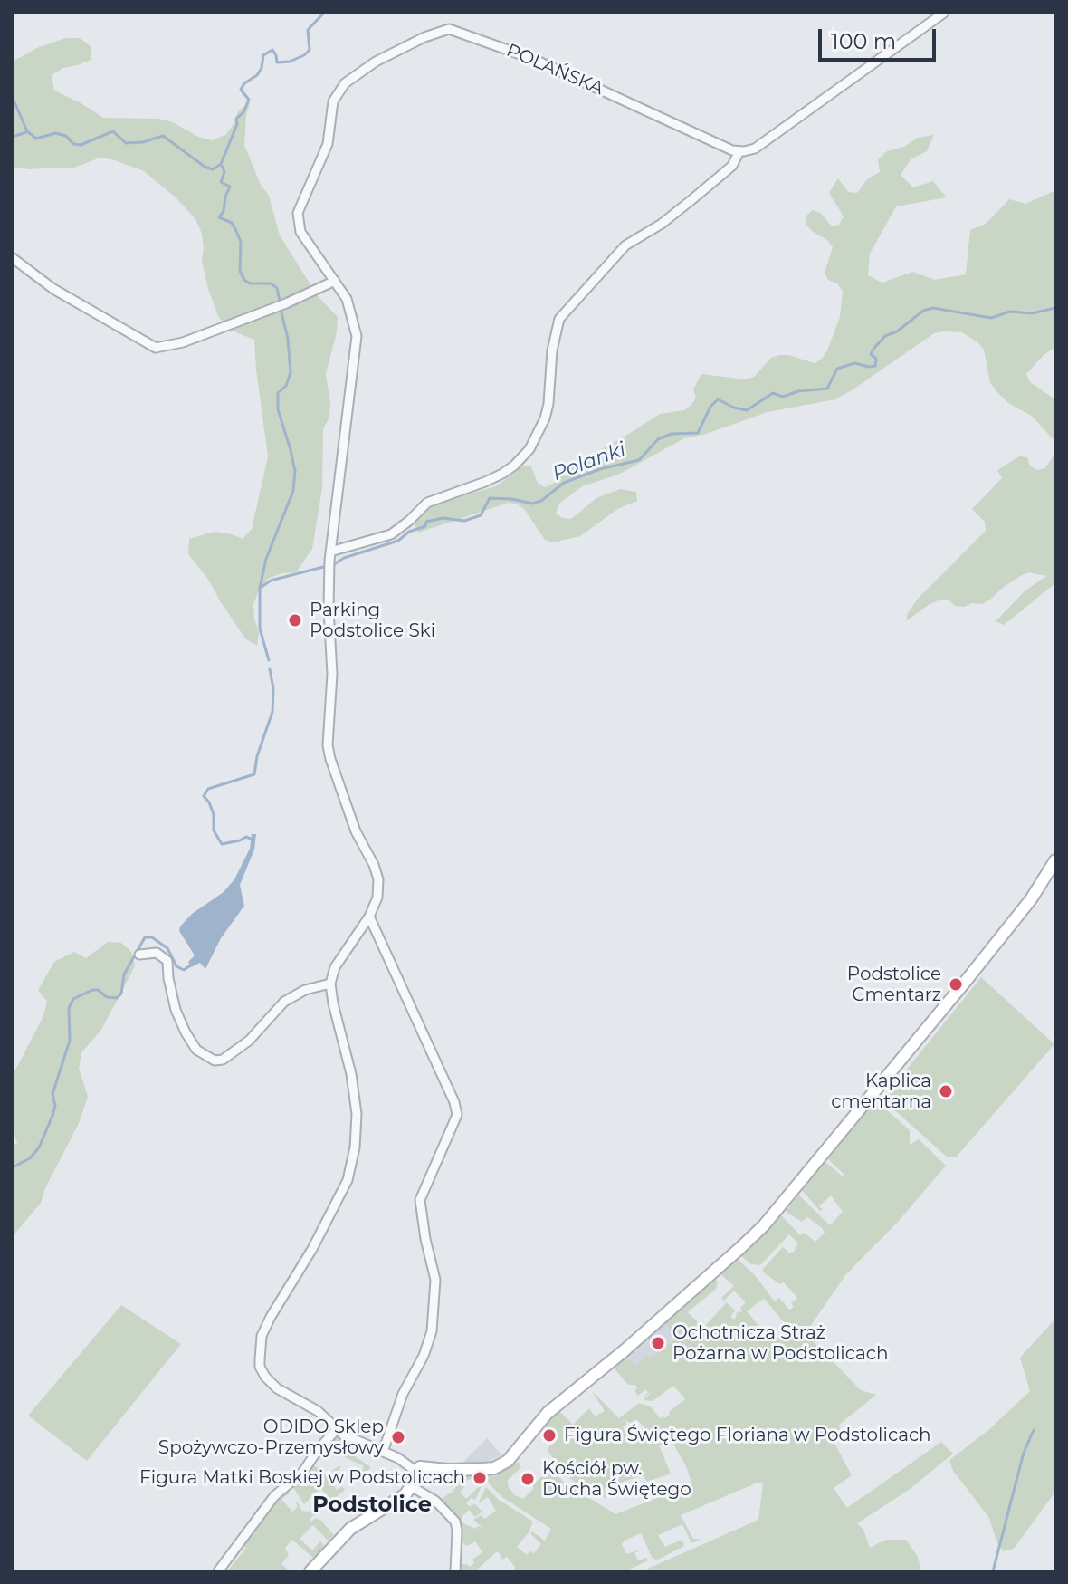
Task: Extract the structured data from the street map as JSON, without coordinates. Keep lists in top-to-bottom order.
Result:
{
  "streets": {
    "street": ["POLAŃSKA"]
  },
  "districts": ["Podstolice"],
  "water": ["Polanki"],
  "places": [
    "Parking Podstolice Ski",
    "Podstolice Cmentarz",
    "Kaplica cmentarna",
    "Ochotnicza Straż Pożarna w Podstolicach",
    "Figura Świętego Floriana w Podstolicach",
    "ODIDO Sklep Spożywczo-Przemysłowy",
    "Figura Matki Boskiej w Podstolicach",
    "Kościół pw. Ducha Świętego"
  ],
  "scale_bar": "100 m"
}
